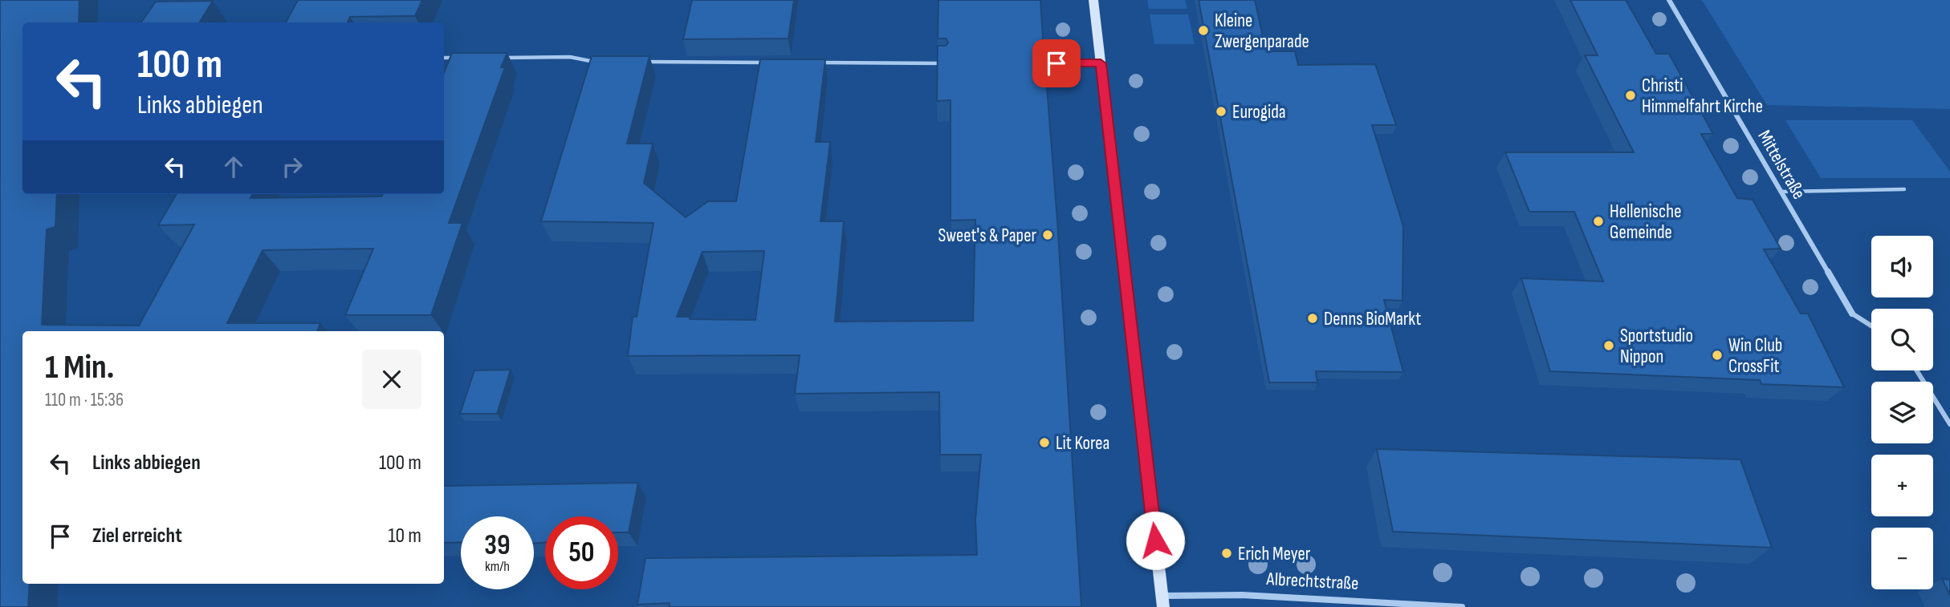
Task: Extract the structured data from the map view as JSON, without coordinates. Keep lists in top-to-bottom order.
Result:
{
  "streets": {
    "main road": ["Albrechtstraße"],
    "street": ["Mittelstraße"]
  },
  "places": [
    "Kleine Zwergenparade",
    "Christi Himmelfahrt Kirche",
    "Eurogida",
    "Hellenische Gemeinde",
    "Sweet's & Paper",
    "Denns BioMarkt",
    "Sportstudio Nippon",
    "Win Club CrossFit",
    "Lit Korea",
    "Erich Meyer"
  ],
  "page": {
    "turn": ["100 m", "Links abbiegen"],
    "map_buttons": ["+", "−"],
    "heading": ["1 Min.", "110 m · 15:36"],
    "list": [
      {
        "name": "Links abbiegen",
        "value": "100 m"
      },
      {
        "name": "Ziel erreicht",
        "value": "10 m"
      }
    ],
    "speed": "39 km/h",
    "limit": "50"
  }
}
